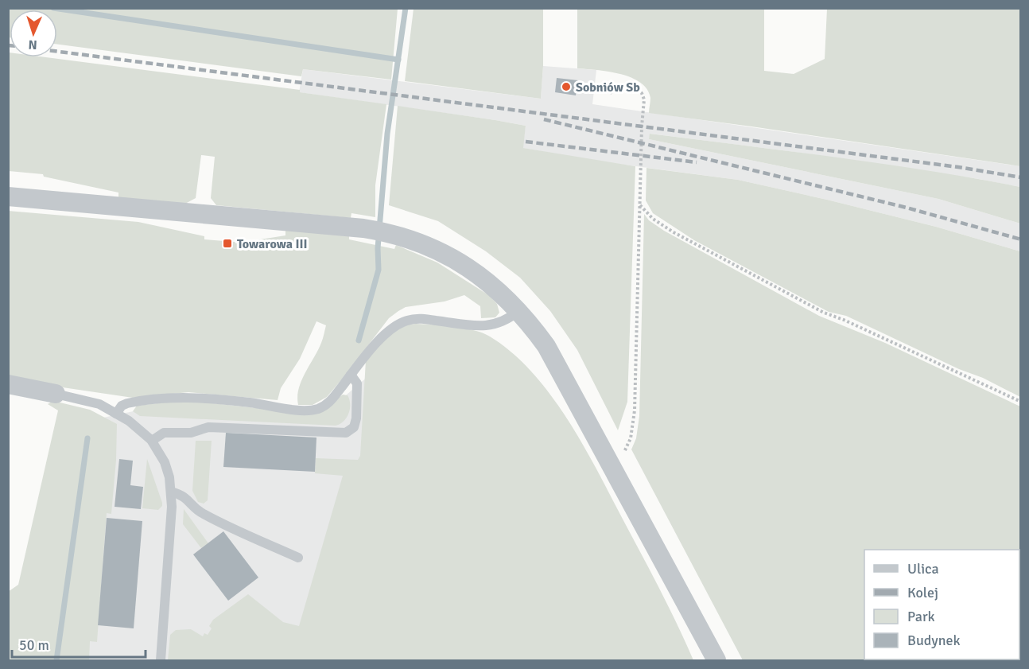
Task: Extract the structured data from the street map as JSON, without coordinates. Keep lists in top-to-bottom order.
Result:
{
  "places": {
    "other": ["Sobniów Sb"],
    "transit": ["Towarowa III"]
  },
  "legend": [
    "Ulica",
    "Kolej",
    "Park",
    "Budynek"
  ],
  "scale_bar": "50 m",
  "north": "bottom"
}
